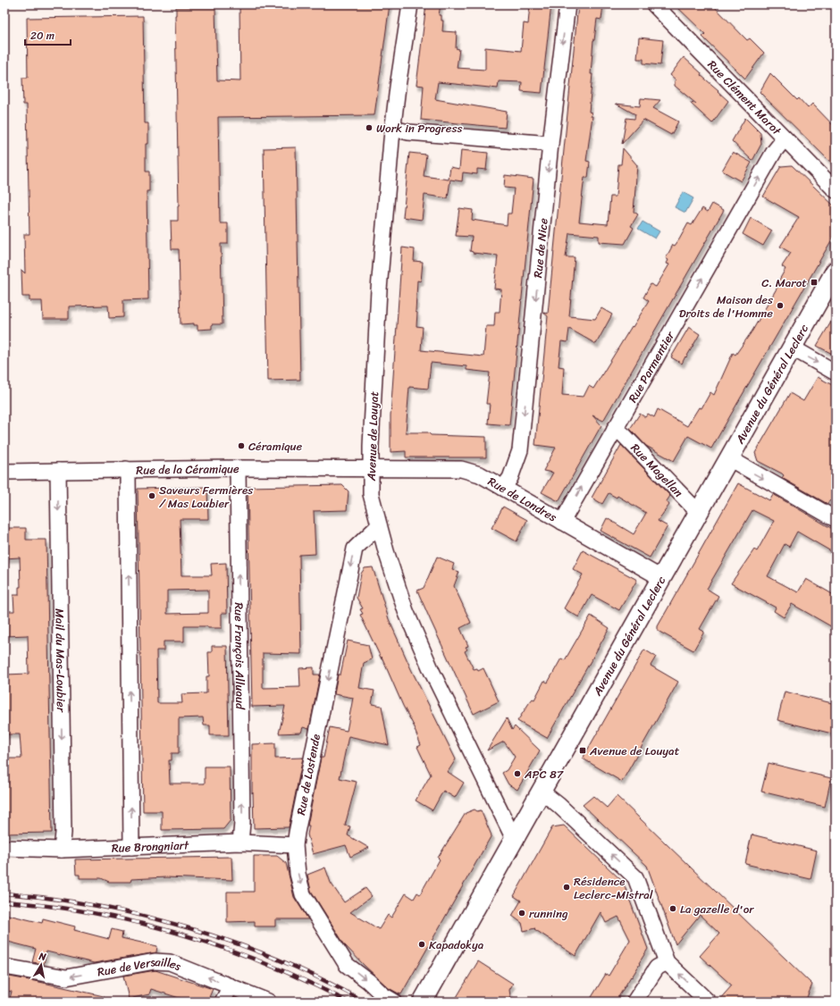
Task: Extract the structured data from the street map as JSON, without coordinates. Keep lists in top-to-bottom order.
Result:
{
  "streets": {
    "main road": ["Avenue du Général Leclerc"],
    "street": [
      "Rue Clément Marot",
      "Rue de Nice",
      "Rue Parmentier",
      "Avenue de Louyat",
      "Rue de la Céramique",
      "Rue Magellan",
      "Rue de Londres",
      "Rue François Alluaud",
      "Mail du Mas-Loubier",
      "Rue de Lostende",
      "Rue Brongniart",
      "Rue de Versailles"
    ]
  },
  "crossings": [
    ["Rue Clément Marot", "Rue Parmentier"],
    ["Rue de Nice", "Rue de Londres"],
    ["Rue Parmentier", "Rue Magellan"],
    ["Rue Parmentier", "Rue de Londres"],
    ["Avenue du Général Leclerc", "Avenue de Louyat"],
    ["Avenue du Général Leclerc", "Rue Magellan"],
    ["Avenue du Général Leclerc", "Rue de Londres"],
    ["Avenue de Louyat", "Rue de la Céramique"],
    ["Avenue de Louyat", "Rue de Londres"],
    ["Avenue de Louyat", "Rue de Lostende"],
    ["Rue de la Céramique", "Rue de Londres"],
    ["Rue de la Céramique", "Rue François Alluaud"],
    ["Rue de la Céramique", "Mail du Mas-Loubier"],
    ["Rue François Alluaud", "Rue Brongniart"],
    ["Mail du Mas-Loubier", "Rue Brongniart"],
    ["Rue de Lostende", "Rue Brongniart"]
  ],
  "one_way": [
    "Rue de Nice",
    "Rue Parmentier",
    "Rue de Lostende",
    "Rue de Versailles"
  ],
  "places": {
    "other": [
      "Work in Progress",
      "Maison des Droits de l'Homme",
      "Céramique",
      "Saveurs Fermières / Mas Loubier",
      "APC 87",
      "Résidence Leclerc-Mistral",
      "La gazelle d'or",
      "running",
      "Kapadokya"
    ],
    "transit": ["C. Marot", "Avenue de Louyat"]
  },
  "scale_bar": "20 m",
  "north": "top"
}
